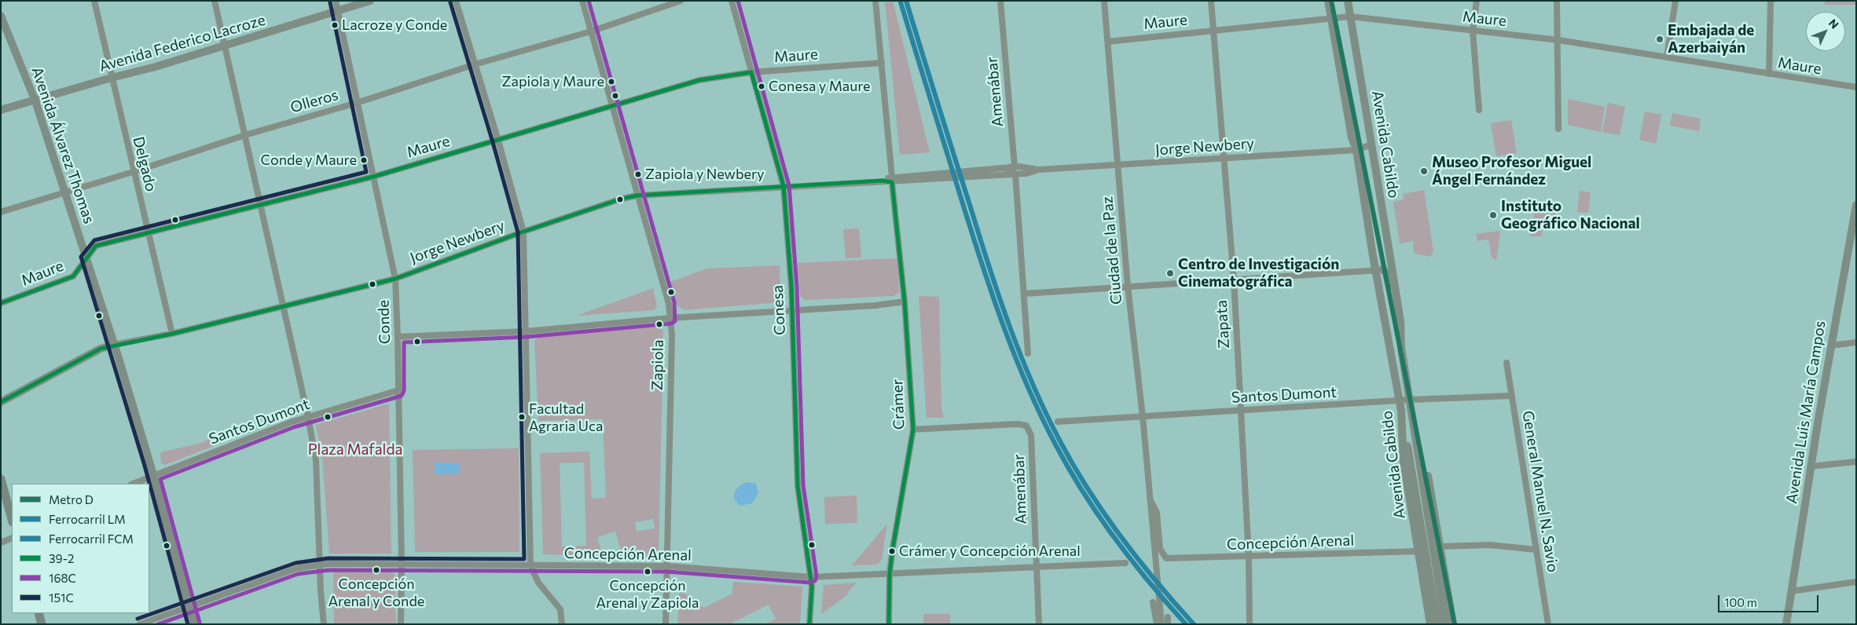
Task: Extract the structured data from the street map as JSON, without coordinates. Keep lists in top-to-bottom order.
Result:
{
  "streets": {
    "main road": [
      "Avenida Federico Lacroze",
      "Avenida Cabildo",
      "Avenida Álvarez Thomas",
      "Avenida Luis María Campos"
    ],
    "street": [
      "Maure",
      "Amenábar",
      "Olleros",
      "Jorge Newbery",
      "Delgado",
      "Ciudad de la Paz",
      "Conesa",
      "Conde",
      "Zapata",
      "Zapiola",
      "Santos Dumont",
      "Crámer",
      "General Manuel N. Savio",
      "Concepción Arenal"
    ]
  },
  "crossings": [
    ["Maure", "Avenida Cabildo"],
    ["Maure", "Avenida Álvarez Thomas"],
    ["Maure", "Delgado"],
    ["Maure", "Ciudad de la Paz"],
    ["Maure", "Conesa"],
    ["Maure", "Conde"],
    ["Maure", "Zapata"],
    ["Maure", "Zapiola"],
    ["Maure", "Crámer"],
    ["Avenida Federico Lacroze", "Avenida Álvarez Thomas"],
    ["Avenida Federico Lacroze", "Delgado"],
    ["Avenida Federico Lacroze", "Conde"],
    ["Amenábar", "Jorge Newbery"],
    ["Amenábar", "Crámer"],
    ["Amenábar", "Concepción Arenal"],
    ["Olleros", "Avenida Álvarez Thomas"],
    ["Olleros", "Delgado"],
    ["Olleros", "Conde"],
    ["Olleros", "Zapiola"],
    ["Avenida Cabildo", "Jorge Newbery"],
    ["Avenida Cabildo", "Santos Dumont"],
    ["Avenida Cabildo", "Concepción Arenal"],
    ["Avenida Álvarez Thomas", "Jorge Newbery"],
    ["Avenida Álvarez Thomas", "Santos Dumont"],
    ["Avenida Álvarez Thomas", "Concepción Arenal"],
    ["Jorge Newbery", "Delgado"],
    ["Jorge Newbery", "Ciudad de la Paz"],
    ["Jorge Newbery", "Conesa"],
    ["Jorge Newbery", "Conde"],
    ["Jorge Newbery", "Zapata"],
    ["Jorge Newbery", "Zapiola"],
    ["Jorge Newbery", "Crámer"],
    ["Ciudad de la Paz", "Santos Dumont"],
    ["Ciudad de la Paz", "Concepción Arenal"],
    ["Conesa", "Concepción Arenal"],
    ["Conde", "Santos Dumont"],
    ["Conde", "Concepción Arenal"],
    ["Zapata", "Santos Dumont"],
    ["Zapata", "Concepción Arenal"],
    ["Zapiola", "Concepción Arenal"],
    ["Santos Dumont", "General Manuel N. Savio"],
    ["Crámer", "Concepción Arenal"]
  ],
  "parks": ["Plaza Mafalda"],
  "places": [
    "Lacroze y Conde",
    "Embajada de Azerbaiyán",
    "Zapiola y Maure",
    "Conesa y Maure",
    "Conde y Maure",
    "Museo Profesor Miguel Ángel Fernández",
    "Zapiola y Newbery",
    "Instituto Geográfico Nacional",
    "Centro de Investigación Cinematográfica",
    "Facultad Agraria Uca",
    "Crámer y Concepción Arenal",
    "Concepción Arenal y Conde",
    "Concepción Arenal y Zapiola"
  ],
  "lines": [
    "metro line D",
    "rail line LM",
    "transit line 168C",
    "rail line FCM",
    "transit line 151C",
    "transit line 39-2"
  ],
  "legend": [
    "Metro D",
    "Ferrocarril LM",
    "Ferrocarril FCM",
    "39-2",
    "168C",
    "151C"
  ],
  "scale_bar": "100 m",
  "north": "top right"
}
